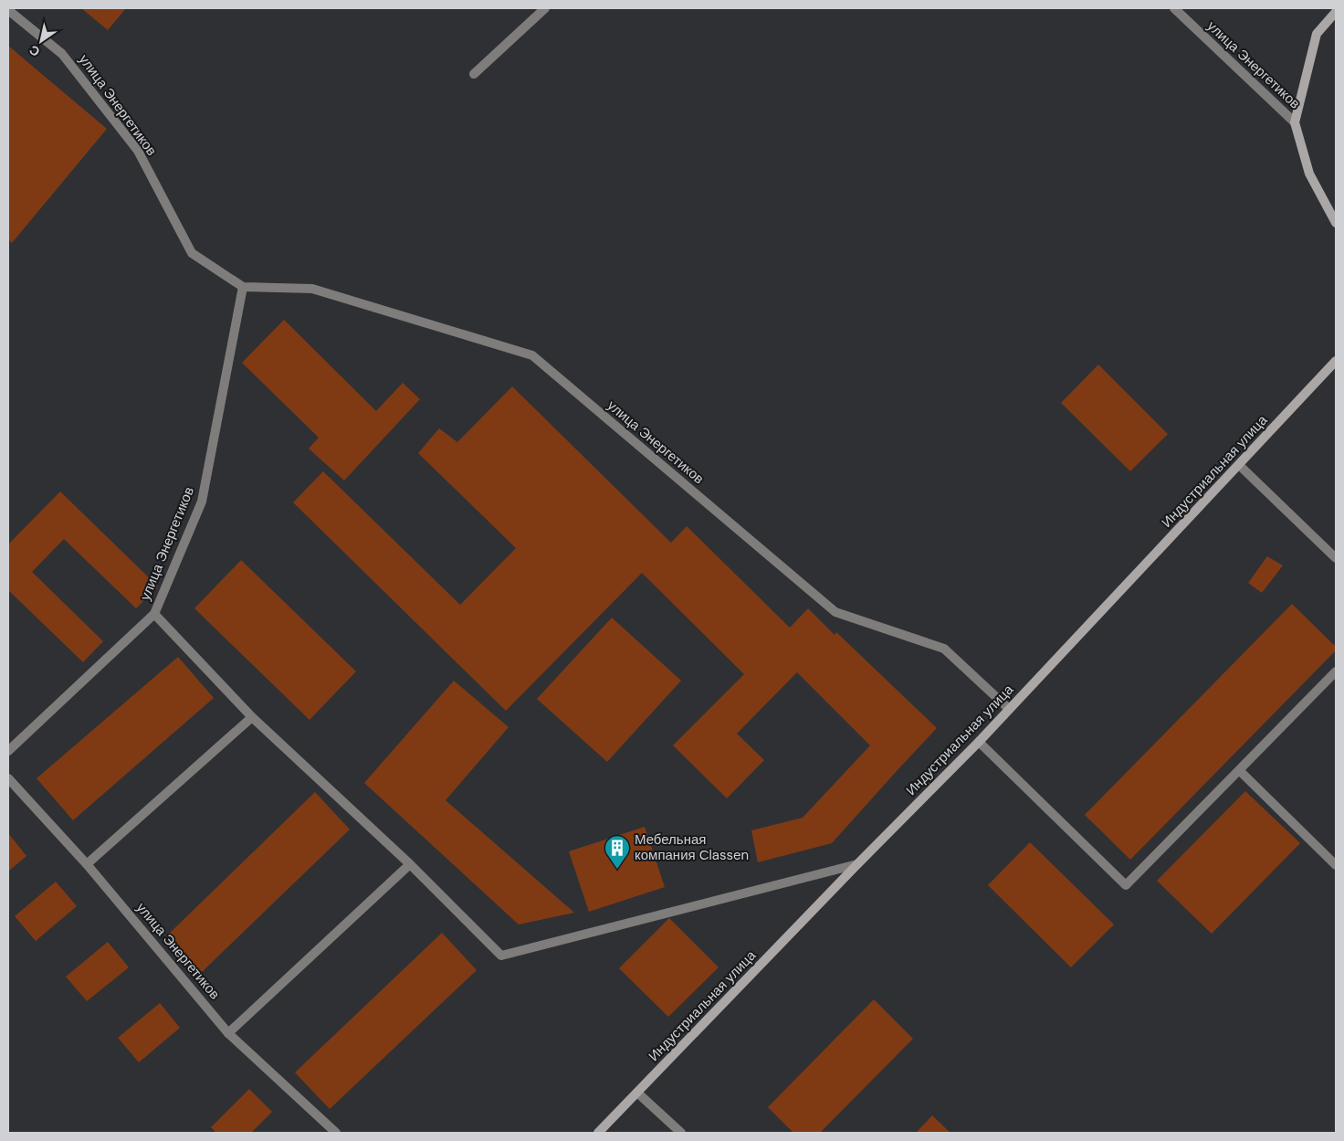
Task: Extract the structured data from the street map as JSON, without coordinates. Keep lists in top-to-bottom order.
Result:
{
  "streets": {
    "street": ["улица Энергетиков", "Индустриальная улица"]
  },
  "crossings": [
    ["улица Энергетиков", "Индустриальная улица"]
  ],
  "places": {
    "building": ["Мебельная компания Сlassen"]
  },
  "north": "bottom left"
}
